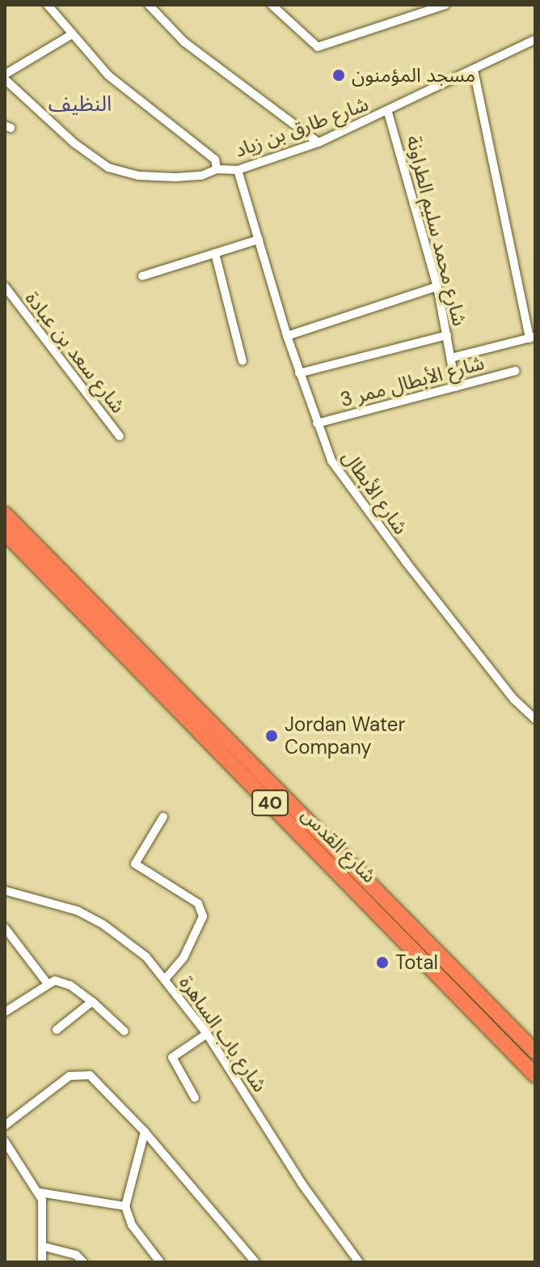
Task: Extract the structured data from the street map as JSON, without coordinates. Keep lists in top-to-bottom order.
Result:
{
  "streets": {
    "highway": ["40", "شارع القدس"],
    "street": [
      "شارع طارق بن زياد",
      "شارع محمد سليم الطراونة",
      "شارع سعد بن عبادة",
      "شارع الأبطال ممر 3",
      "شارع الأبطال",
      "شارع باب الساهرة"
    ]
  },
  "crossings": [
    ["شارع طارق بن زياد", "شارع محمد سليم الطراونة"],
    ["شارع طارق بن زياد", "شارع الأبطال"],
    ["شارع محمد سليم الطراونة", "شارع الأبطال ممر 3"],
    ["شارع الأبطال ممر 3", "شارع الأبطال"]
  ],
  "districts": ["النظيف"],
  "places": ["مسجد المؤمنون", "Jordan Water Company", "Total"]
}
